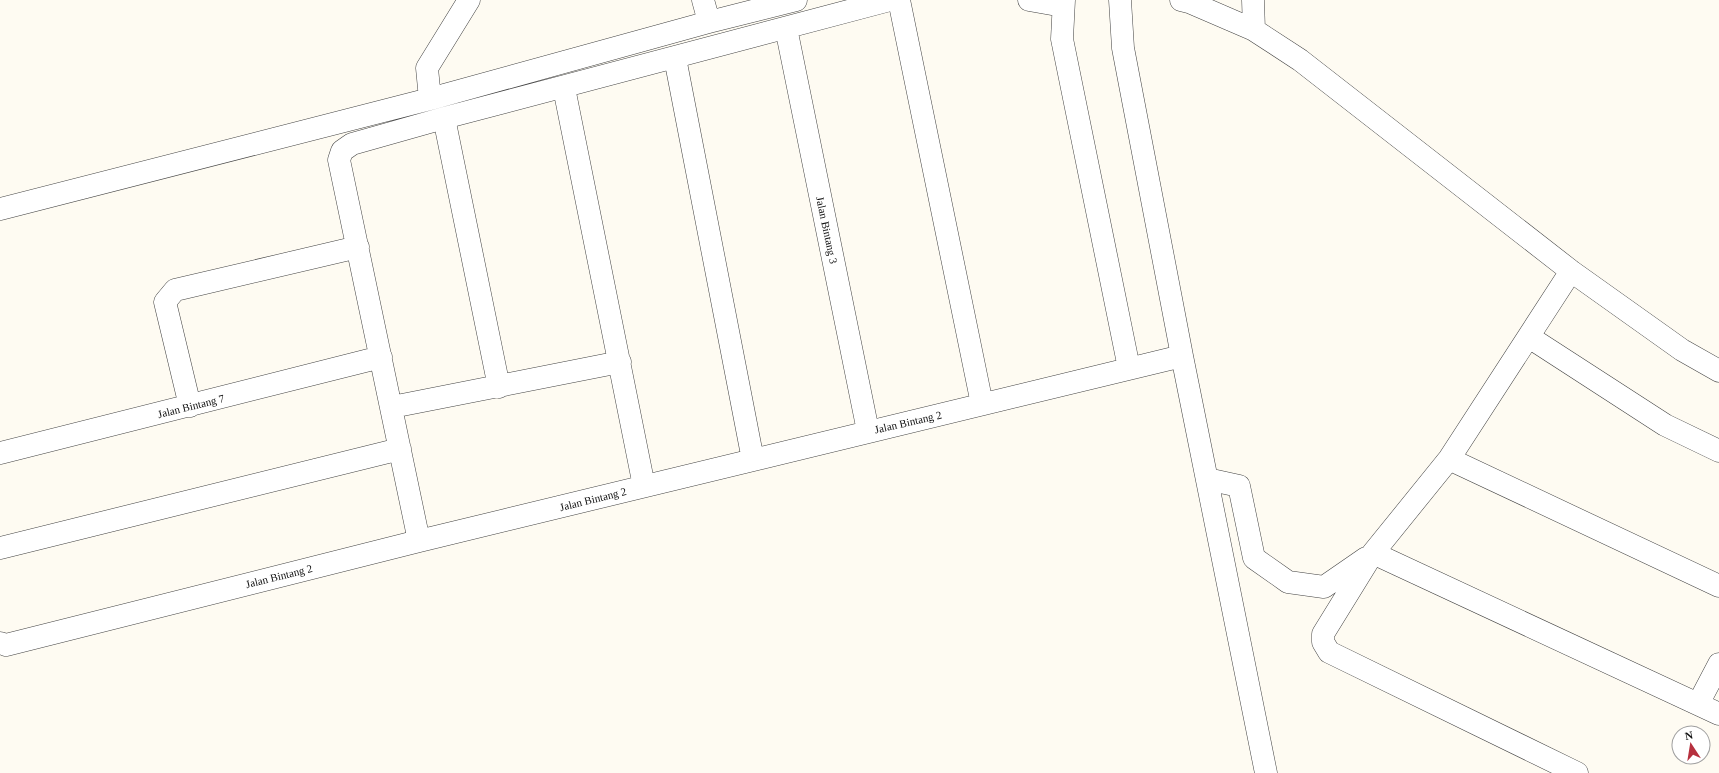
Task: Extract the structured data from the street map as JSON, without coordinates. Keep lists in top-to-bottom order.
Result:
{
  "streets": {
    "street": ["Jalan Bintang 3", "Jalan Bintang 7", "Jalan Bintang 2"]
  },
  "crossings": [
    ["Jalan Bintang 3", "Jalan Bintang 2"]
  ],
  "north": "top"
}
